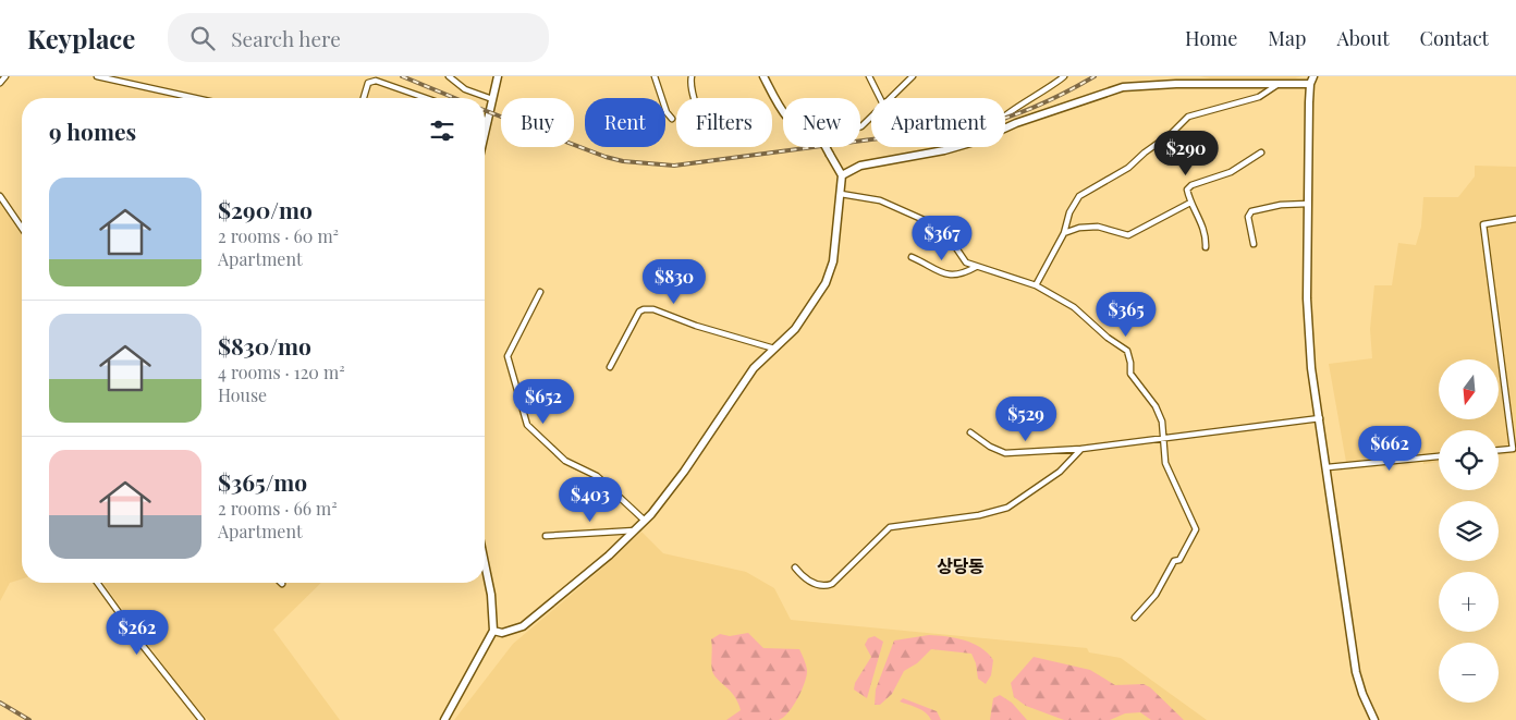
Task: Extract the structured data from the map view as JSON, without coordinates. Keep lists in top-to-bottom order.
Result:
{
  "districts": ["상당동"],
  "north": "bottom",
  "page": {
    "header": "Keyplace",
    "search": "Search here",
    "nav": [
      "Home",
      "Map",
      "About",
      "Contact"
    ],
    "chip": [
      "Buy",
      "Rent",
      "Filters",
      "New",
      "Apartment"
    ],
    "heading": "9 homes",
    "price": [
      "$290",
      "$367",
      "$830",
      "$365",
      "$652",
      "$529",
      "$662",
      "$403",
      "$262"
    ],
    "list": [
      {
        "name": "$290/mo",
        "note": "2 rooms · 60 m² · Apartment"
      },
      {
        "name": "$830/mo",
        "note": "4 rooms · 120 m² · House"
      },
      {
        "name": "$365/mo",
        "note": "2 rooms · 66 m² · Apartment"
      }
    ],
    "map_buttons": ["+", "−"]
  }
}
